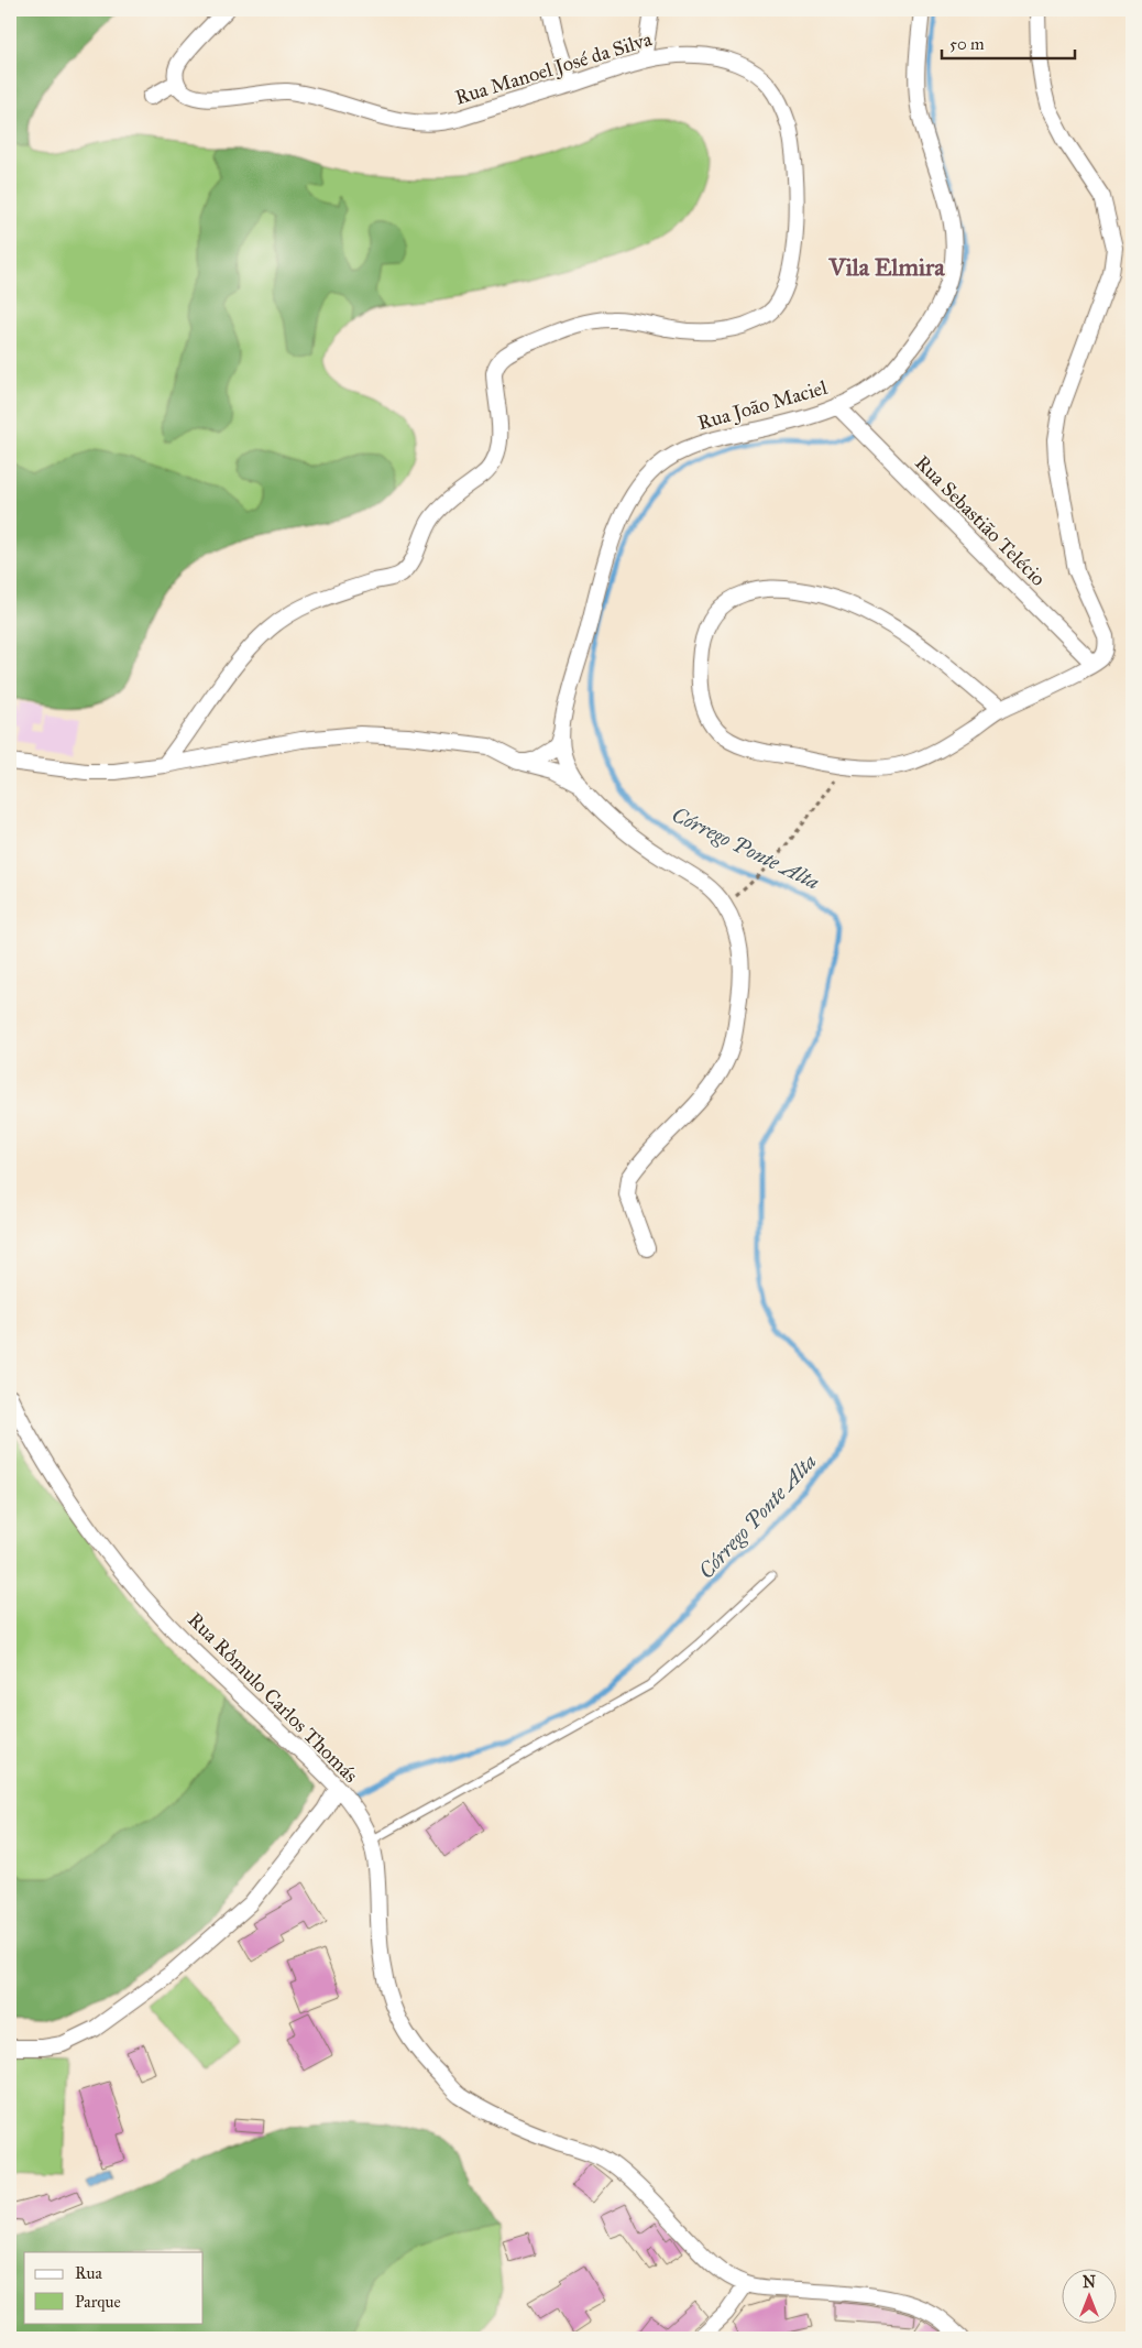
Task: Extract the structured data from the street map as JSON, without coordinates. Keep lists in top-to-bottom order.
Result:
{
  "streets": {
    "street": [
      "Rua Manoel José da Silva",
      "Rua João Maciel",
      "Rua Sebastião Telécio",
      "Rua Rômulo Carlos Thomás"
    ]
  },
  "crossings": [
    ["Rua João Maciel", "Rua Sebastião Telécio"]
  ],
  "districts": ["Vila Elmira"],
  "water": ["Córrego Ponte Alta"],
  "legend": ["Rua", "Parque"],
  "scale_bar": "50 m",
  "north": "top"
}
